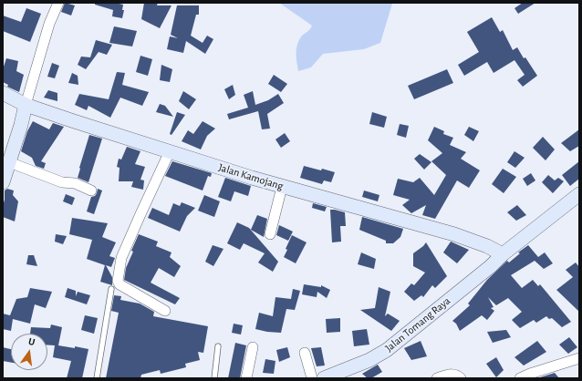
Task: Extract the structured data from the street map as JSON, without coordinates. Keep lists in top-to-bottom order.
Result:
{
  "streets": {
    "main road": ["Jalan Kamojang", "Jalan Tomang Raya"]
  },
  "crossings": [
    ["Jalan Kamojang", "Jalan Tomang Raya"]
  ],
  "north": "top"
}
